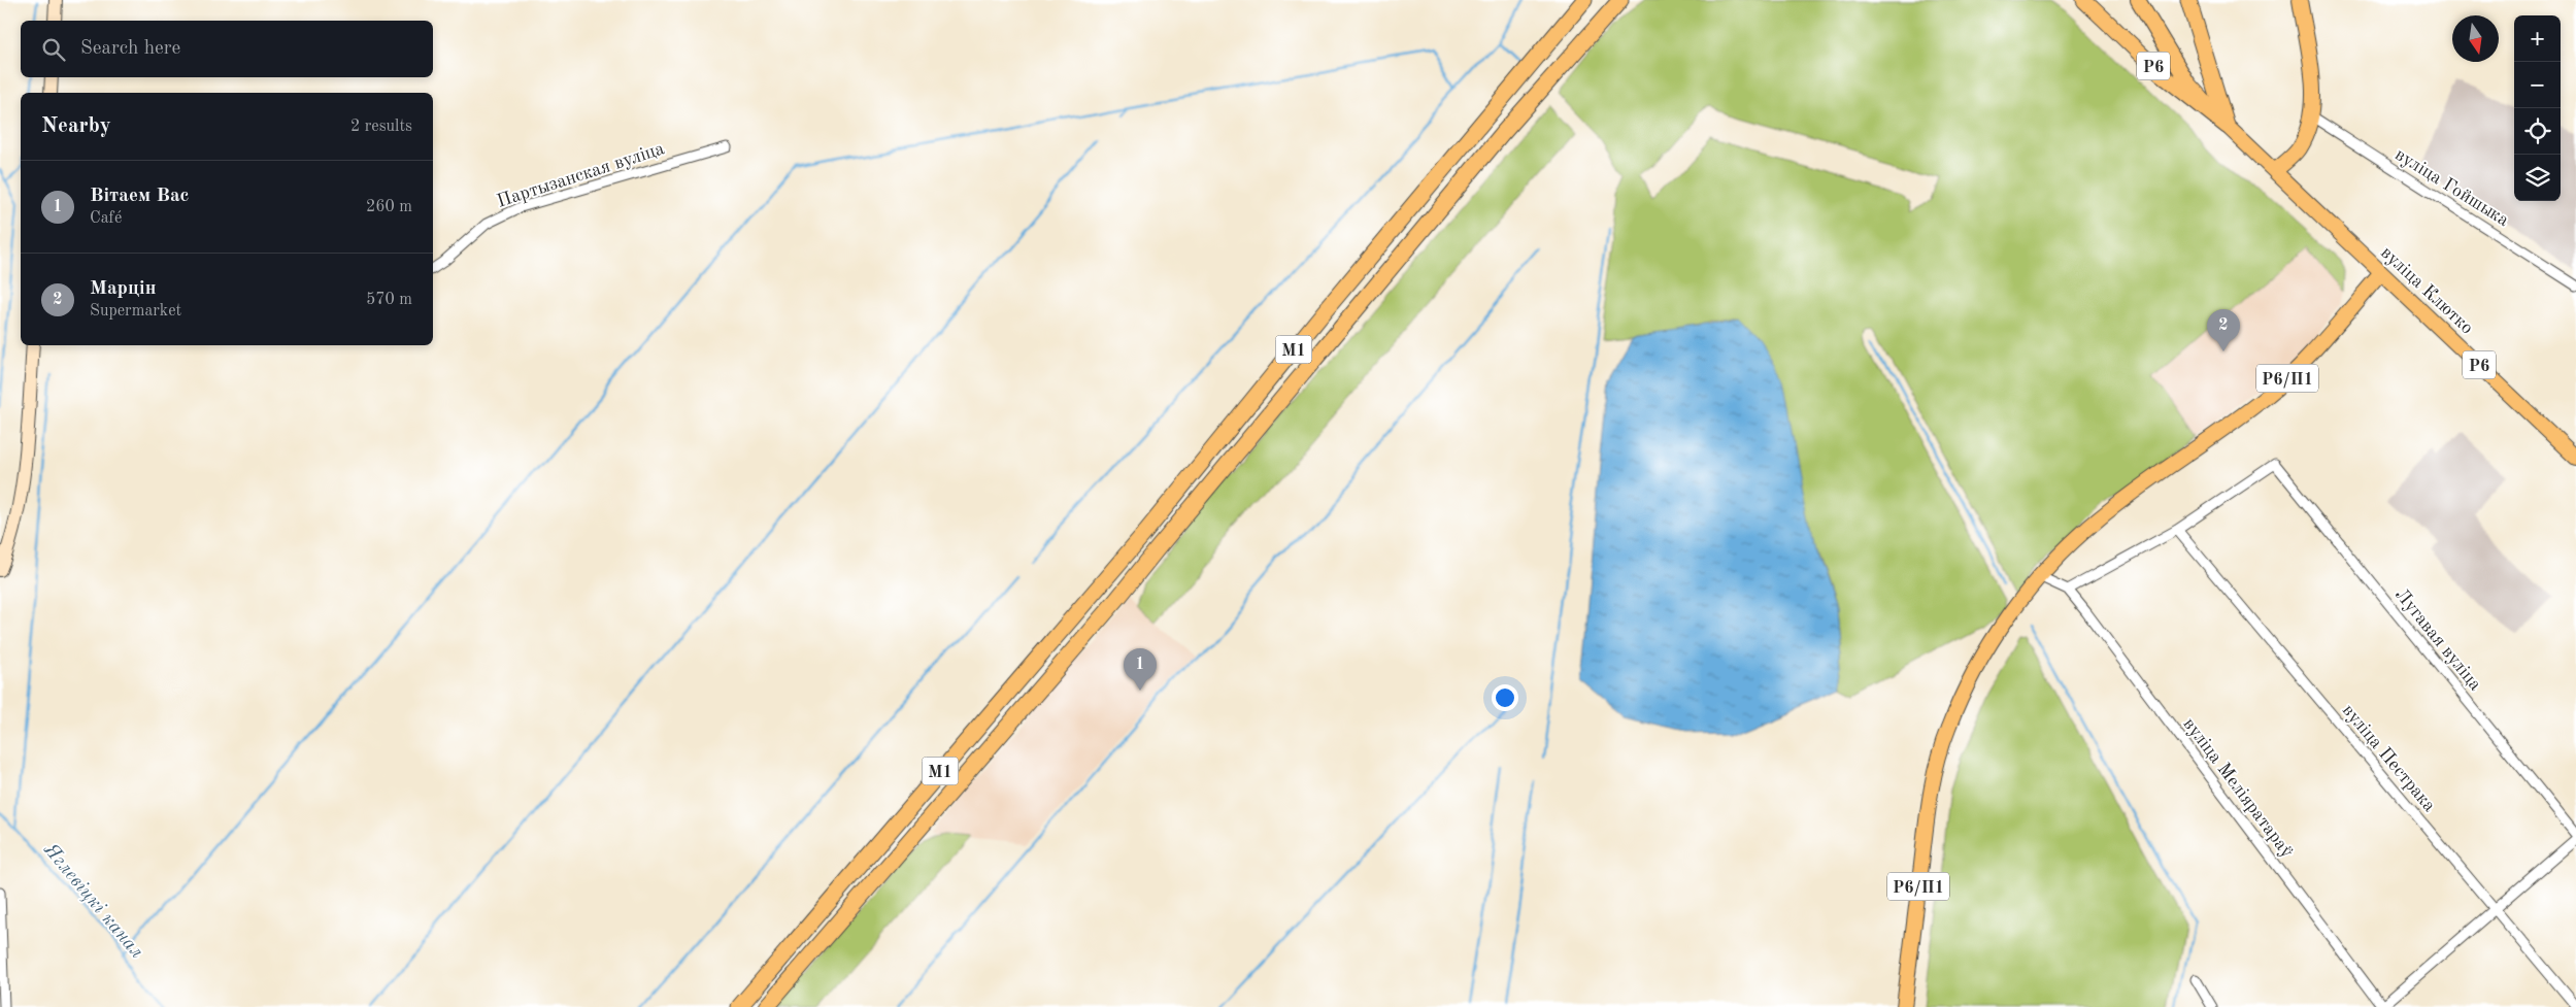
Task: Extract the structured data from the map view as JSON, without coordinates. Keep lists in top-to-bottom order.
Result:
{
  "streets": {
    "highway": ["Р6", "М1"],
    "main road": ["вуліца Клютко", "Р6/П1"],
    "street": [
      "Партызанская вуліца",
      "вуліца Гойшыка",
      "Лугавая вуліца",
      "вуліца Пестрака",
      "вуліца Меліяратараў"
    ]
  },
  "crossings": [
    ["Р6", "вуліца Клютко"],
    ["вуліца Клютко", "Р6/П1"],
    ["Лугавая вуліца", "вуліца Пестрака"]
  ],
  "water": ["Яглевіцкі канал"],
  "north": "bottom",
  "page": {
    "map_buttons": ["+", "−"],
    "search": "Search here",
    "heading": ["Nearby", "2 results"],
    "list": [
      {
        "mark": "1",
        "name": "Вітаем Вас",
        "note": "Café",
        "value": "260 m"
      },
      {
        "mark": "2",
        "name": "Марцін",
        "note": "Supermarket",
        "value": "570 m"
      }
    ],
    "pins": ["2", "1"]
  }
}
